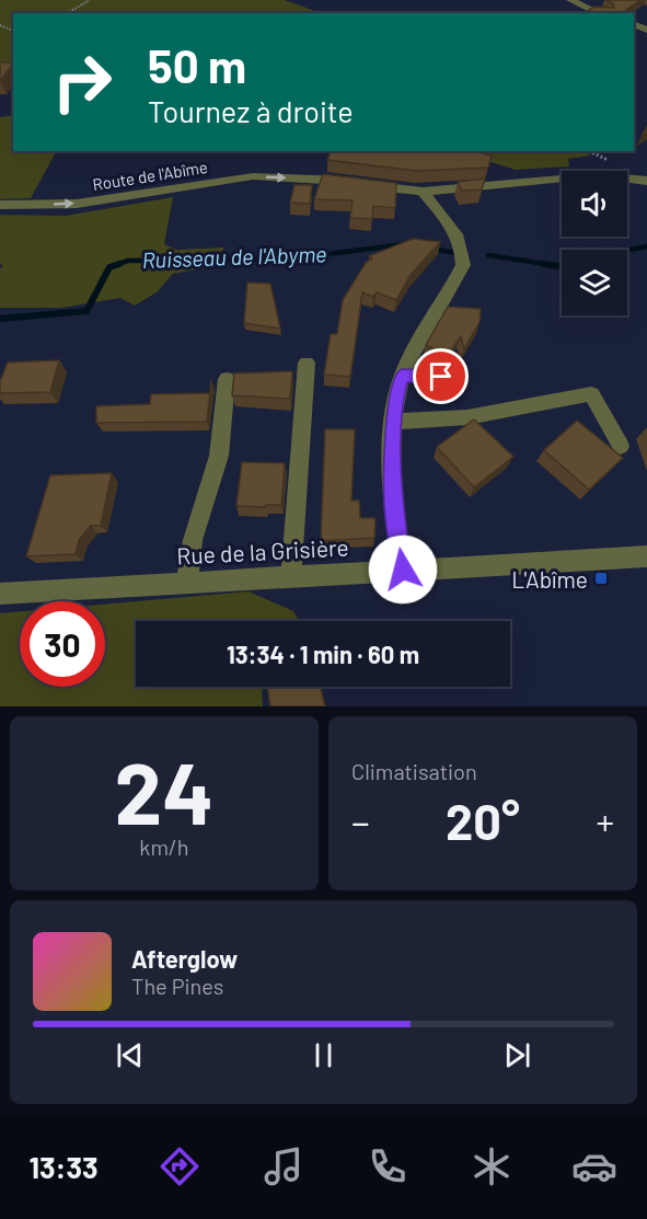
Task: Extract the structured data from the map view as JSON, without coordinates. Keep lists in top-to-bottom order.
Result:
{
  "streets": {
    "street": ["Route de l'Abîme", "Rue de la Grisière"]
  },
  "one_way": ["Route de l'Abîme"],
  "water": ["Ruisseau de l'Abyme"],
  "places": {
    "transit": ["L'Abîme"]
  },
  "page": {
    "turn": ["50 m", "Tournez à droite"],
    "limit": "30",
    "trip": "13:34 · 1 min · 60 m",
    "tile": [
      ["24", "km/h"],
      "Climatisation"
    ],
    "heat": ["−", "20°", "+"],
    "song": ["Afterglow", "The Pines"],
    "tabs": "13:33"
  }
}
